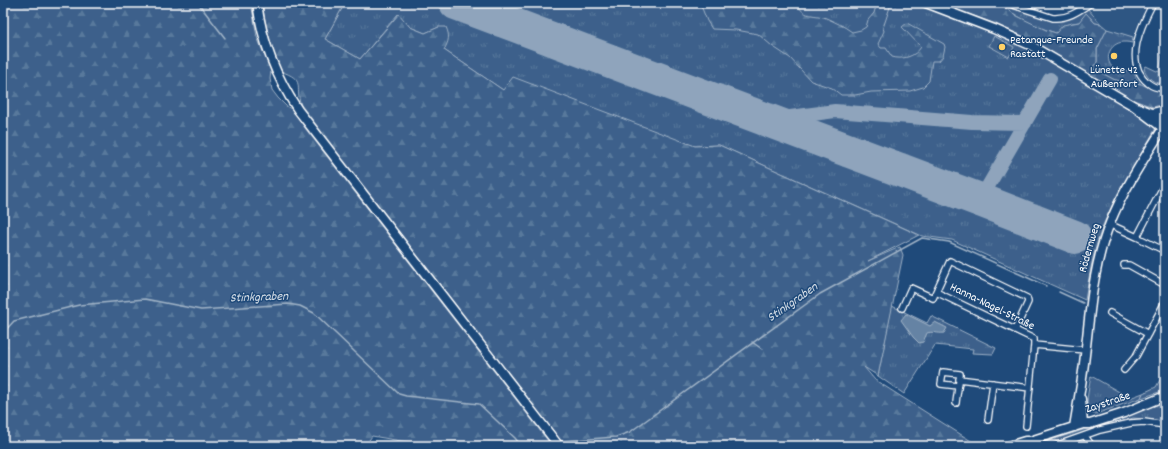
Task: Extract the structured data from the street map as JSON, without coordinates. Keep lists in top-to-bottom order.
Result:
{
  "streets": {
    "street": ["Rödernweg", "Hanna-Nagel-Straße", "Zaystraße"]
  },
  "crossings": [
    ["Rödernweg", "Hanna-Nagel-Straße"],
    ["Rödernweg", "Zaystraße"]
  ],
  "water": ["Stinkgraben"],
  "places": ["Petanque-Freunde Rastatt", "Lünette 42 Außenfort"]
}
